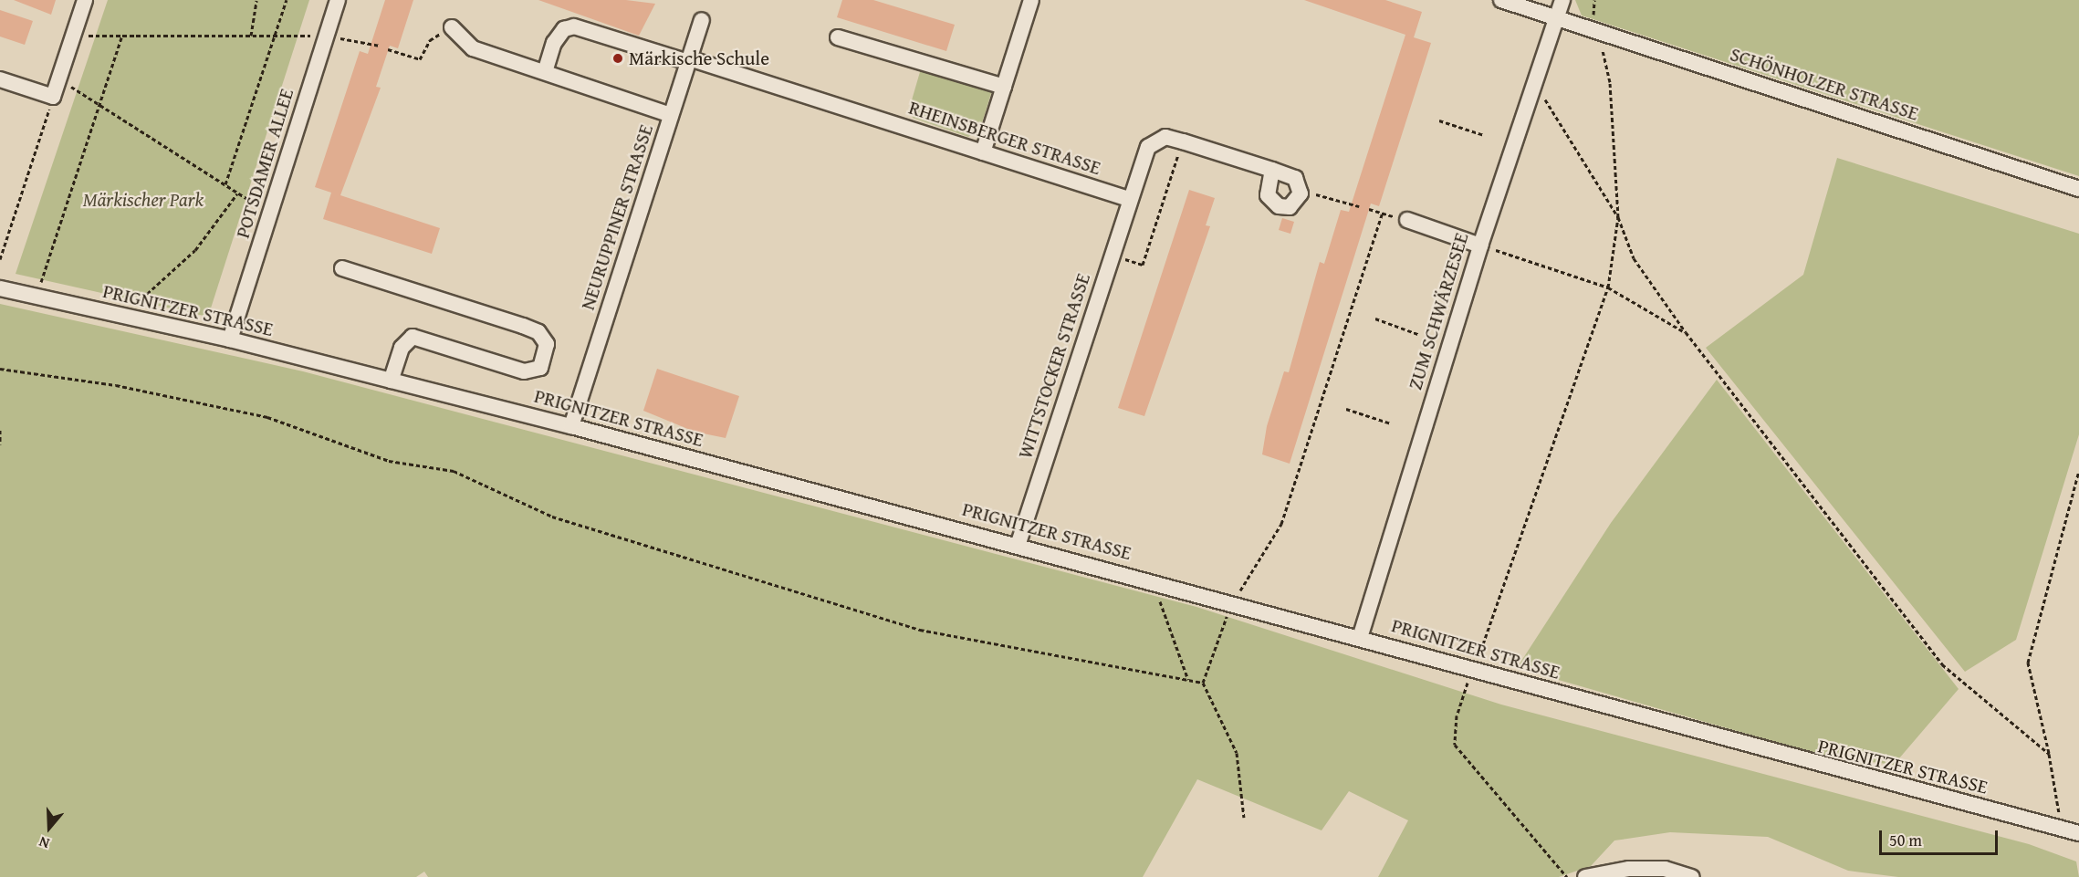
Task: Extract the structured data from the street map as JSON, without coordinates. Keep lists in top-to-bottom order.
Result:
{
  "streets": {
    "street": [
      "SCHÖNHOLZER STRASSE",
      "RHEINSBERGER STRASSE",
      "POTSDAMER ALLEE",
      "NEURUPPINER STRASSE",
      "PRIGNITZER STRASSE",
      "ZUM SCHWÄRZESEE",
      "WITTSTOCKER STRASSE"
    ]
  },
  "crossings": [
    ["SCHÖNHOLZER STRASSE", "ZUM SCHWÄRZESEE"],
    ["RHEINSBERGER STRASSE", "NEURUPPINER STRASSE"],
    ["RHEINSBERGER STRASSE", "WITTSTOCKER STRASSE"],
    ["POTSDAMER ALLEE", "PRIGNITZER STRASSE"],
    ["NEURUPPINER STRASSE", "PRIGNITZER STRASSE"],
    ["PRIGNITZER STRASSE", "ZUM SCHWÄRZESEE"],
    ["PRIGNITZER STRASSE", "WITTSTOCKER STRASSE"]
  ],
  "parks": ["Märkischer Park"],
  "places": ["Märkische Schule"],
  "scale_bar": "50 m",
  "north": "bottom"
}
